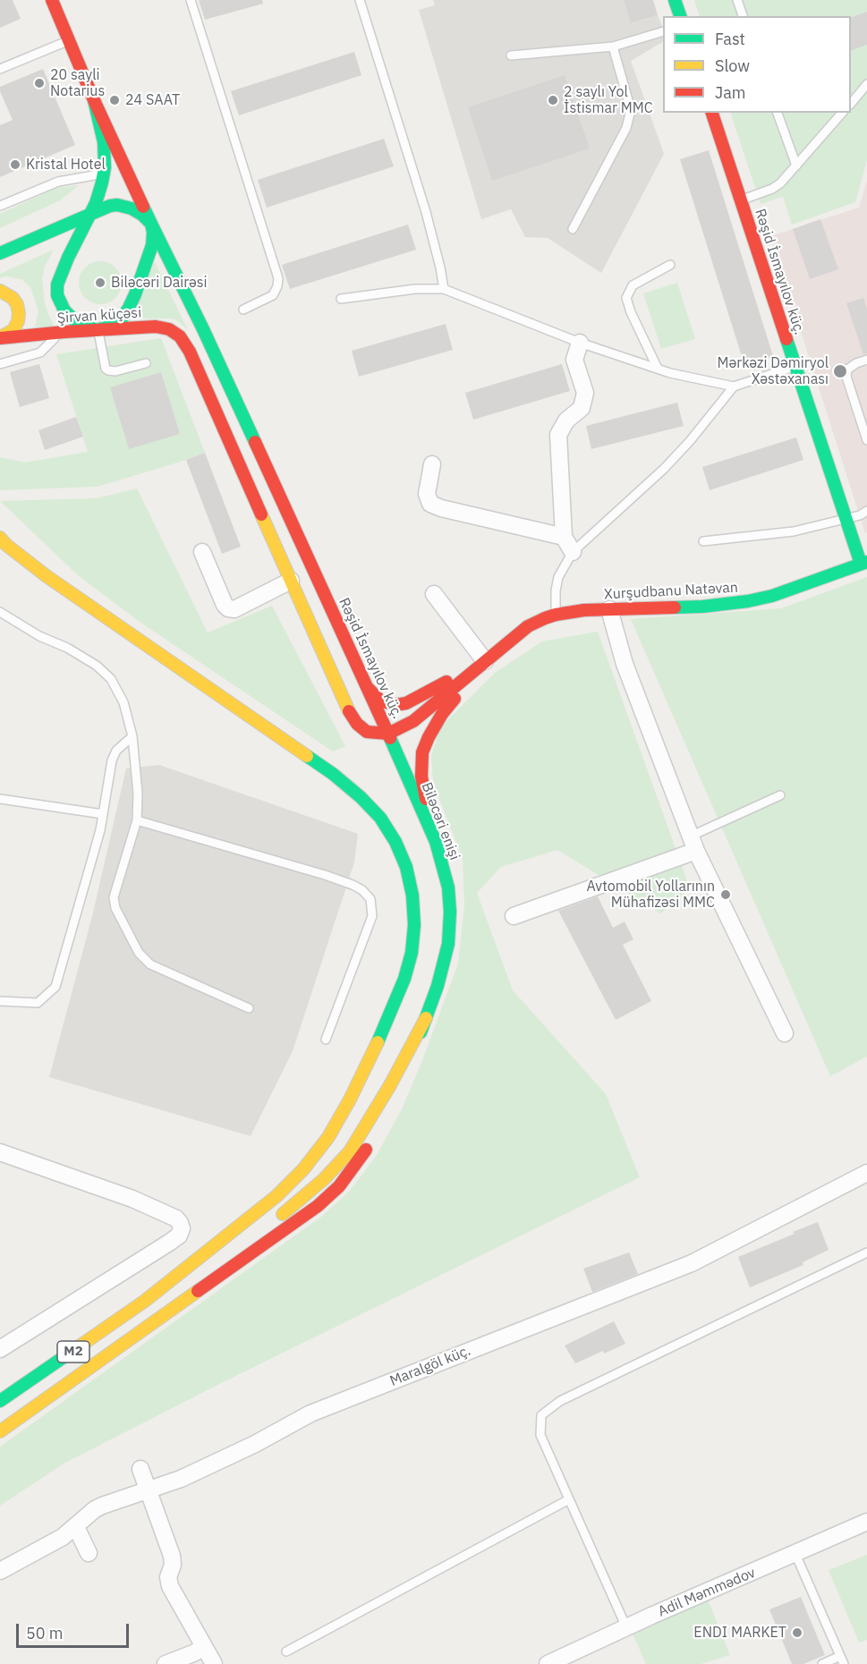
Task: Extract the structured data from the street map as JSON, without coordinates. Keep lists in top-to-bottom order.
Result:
{
  "streets": {
    "main road": [
      "Rəşid İsmayılov küç.",
      "Şirvan küçəsi",
      "Xurşudbanu Natəvan",
      "Biləcəri enişi",
      "M2"
    ],
    "street": ["Maralgöl küç.", "Adil Məmmədov"]
  },
  "crossings": [
    ["Rəşid İsmayılov küç.", "Şirvan küçəsi"],
    ["Rəşid İsmayılov küç.", "Xurşudbanu Natəvan"],
    ["Rəşid İsmayılov küç.", "Biləcəri enişi"]
  ],
  "places": [
    "20 sayli Notarius",
    "24 SAAT",
    "2 saylı Yol İstismar MMC",
    "Kristal Hotel",
    "Biləcəri Dairəsi",
    "Mərkəzi Dəmiryol Xəstəxanası",
    "Avtomobil Yollarının Mühafizəsi MMC",
    "ENDI MARKET"
  ],
  "legend": ["Fast", "Slow", "Jam"],
  "scale_bar": "50 m"
}
